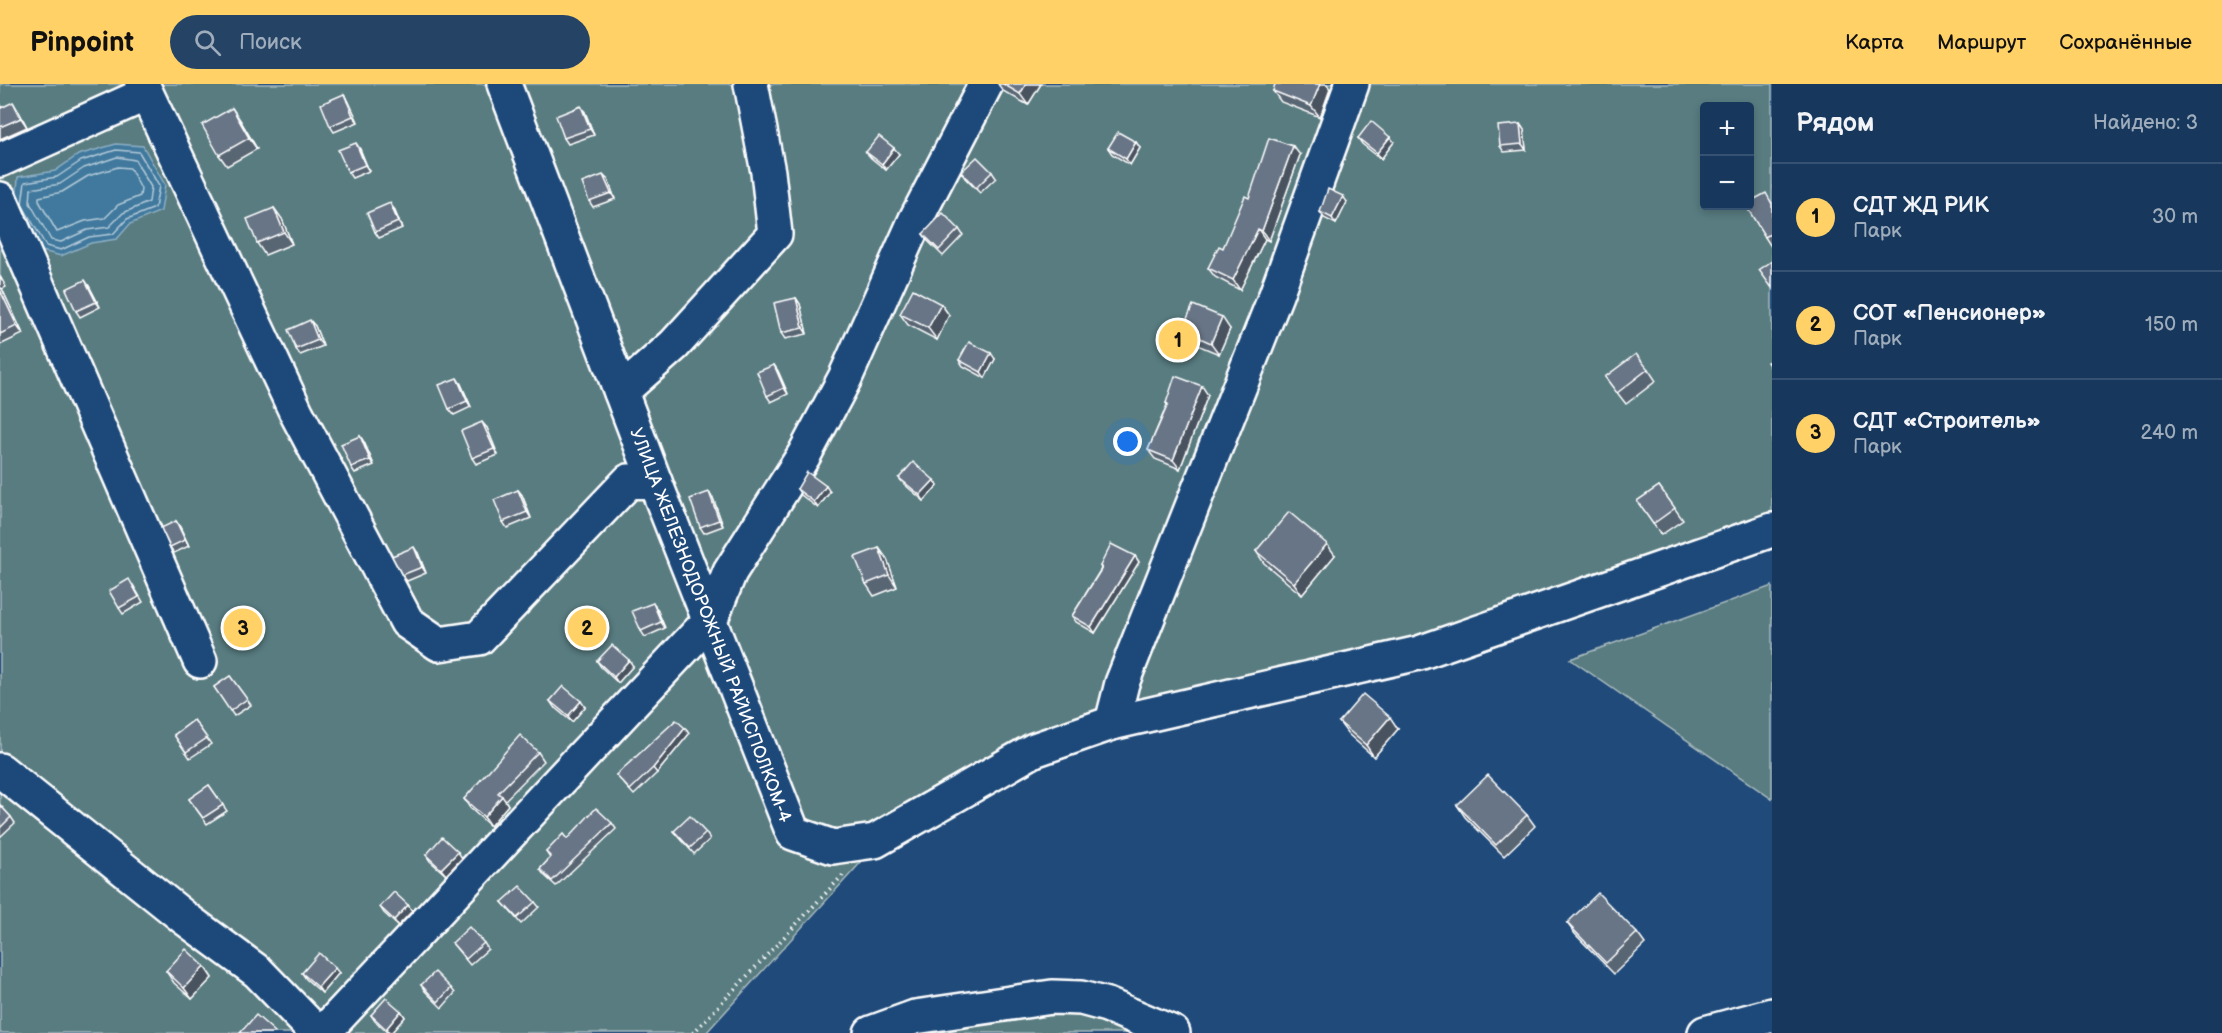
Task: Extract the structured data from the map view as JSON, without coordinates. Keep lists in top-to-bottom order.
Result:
{
  "streets": {
    "street": ["УЛИЦА ЖЕЛЕЗНОДОРОЖНЫЙ РАЙИСПОЛКОМ-4"]
  },
  "page": {
    "header": "Pinpoint",
    "search": "Поиск",
    "nav": ["Карта", "Маршрут", "Сохранённые"],
    "heading": ["Рядом", "Найдено: 3"],
    "map_buttons": ["+", "−"],
    "list": [
      {
        "mark": "1",
        "name": "СДТ ЖД РИК",
        "note": "Парк",
        "value": "30 m"
      },
      {
        "mark": "2",
        "name": "СОТ «Пенсионер»",
        "note": "Парк",
        "value": "150 m"
      },
      {
        "mark": "3",
        "name": "СДТ «Строитель»",
        "note": "Парк",
        "value": "240 m"
      }
    ],
    "pins": ["1", "2", "3"]
  }
}
